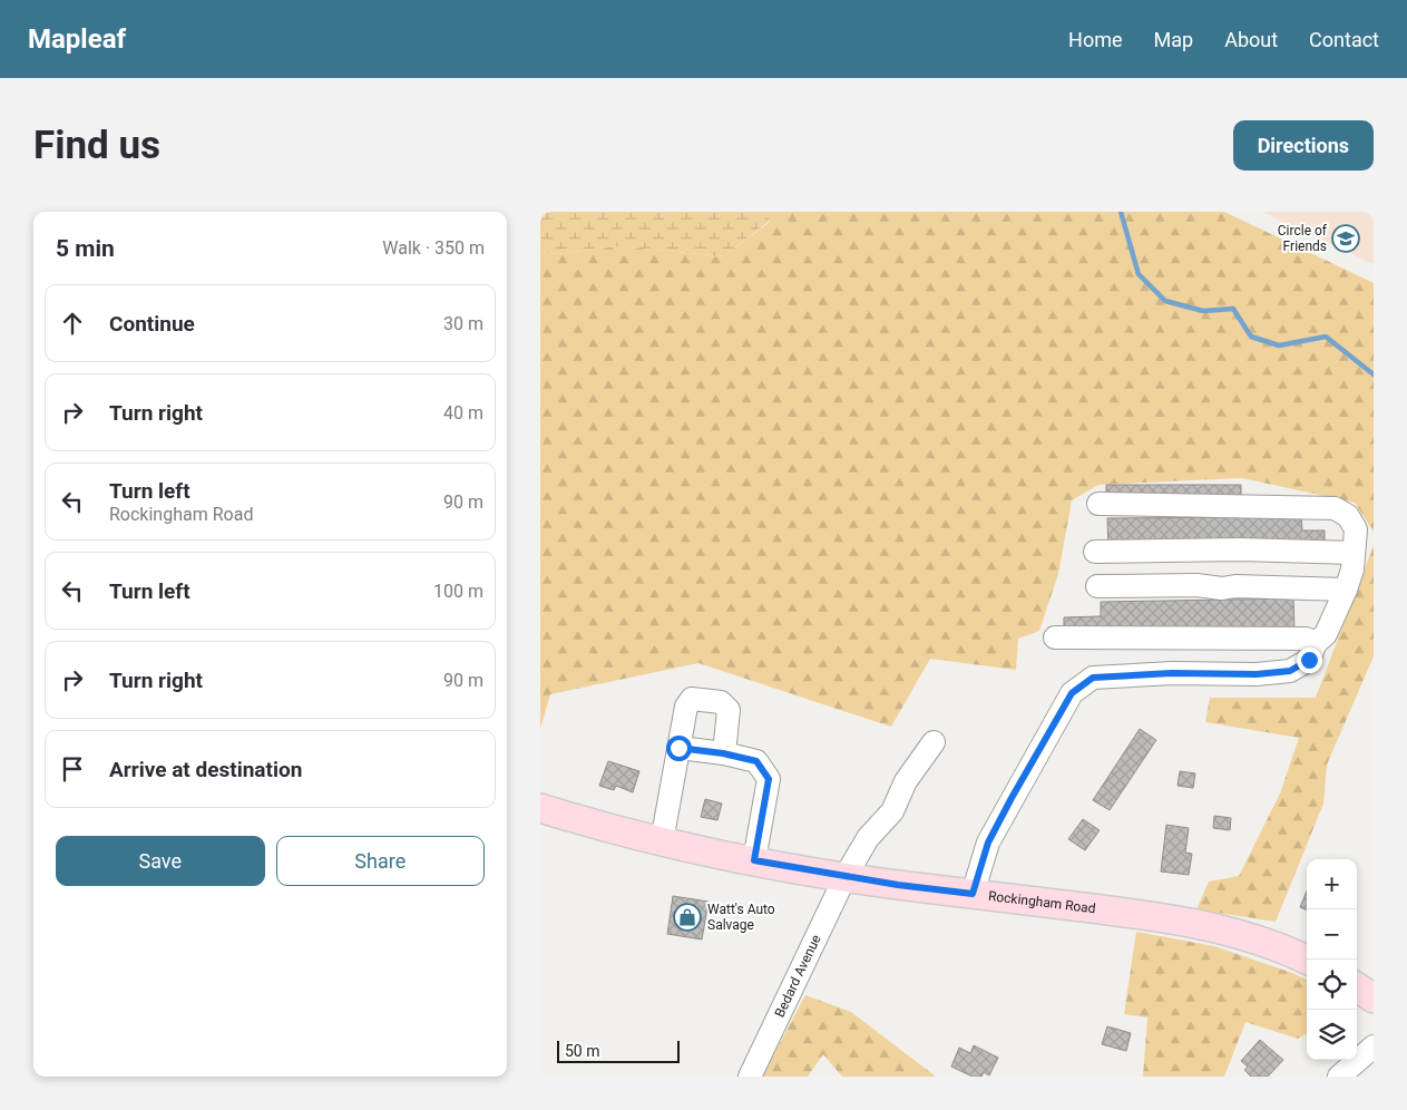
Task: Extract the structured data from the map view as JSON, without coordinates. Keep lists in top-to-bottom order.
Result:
{
  "streets": {
    "main road": ["Rockingham Road"],
    "street": ["Bedard Avenue"]
  },
  "crossings": [
    ["Rockingham Road", "Bedard Avenue"]
  ],
  "places": {
    "school or university": ["Circle of Friends"],
    "shop": ["Watt's Auto Salvage"]
  },
  "scale_bar": "50 m",
  "page": {
    "header": "Mapleaf",
    "nav": [
      "Home",
      "Map",
      "About",
      "Contact"
    ],
    "buttons": [
      "Directions",
      ["Save", "Share"]
    ],
    "title": "Find us",
    "heading": ["5 min", "Walk · 350 m"],
    "list": [
      ["Continue", "30 m"],
      ["Turn right", "40 m"],
      ["Turn left", "Rockingham Road", "90 m"],
      ["Turn left", "100 m"],
      ["Turn right", "90 m"],
      "Arrive at destination"
    ],
    "map_buttons": ["+", "−"],
    "scale": "50 m"
  }
}
